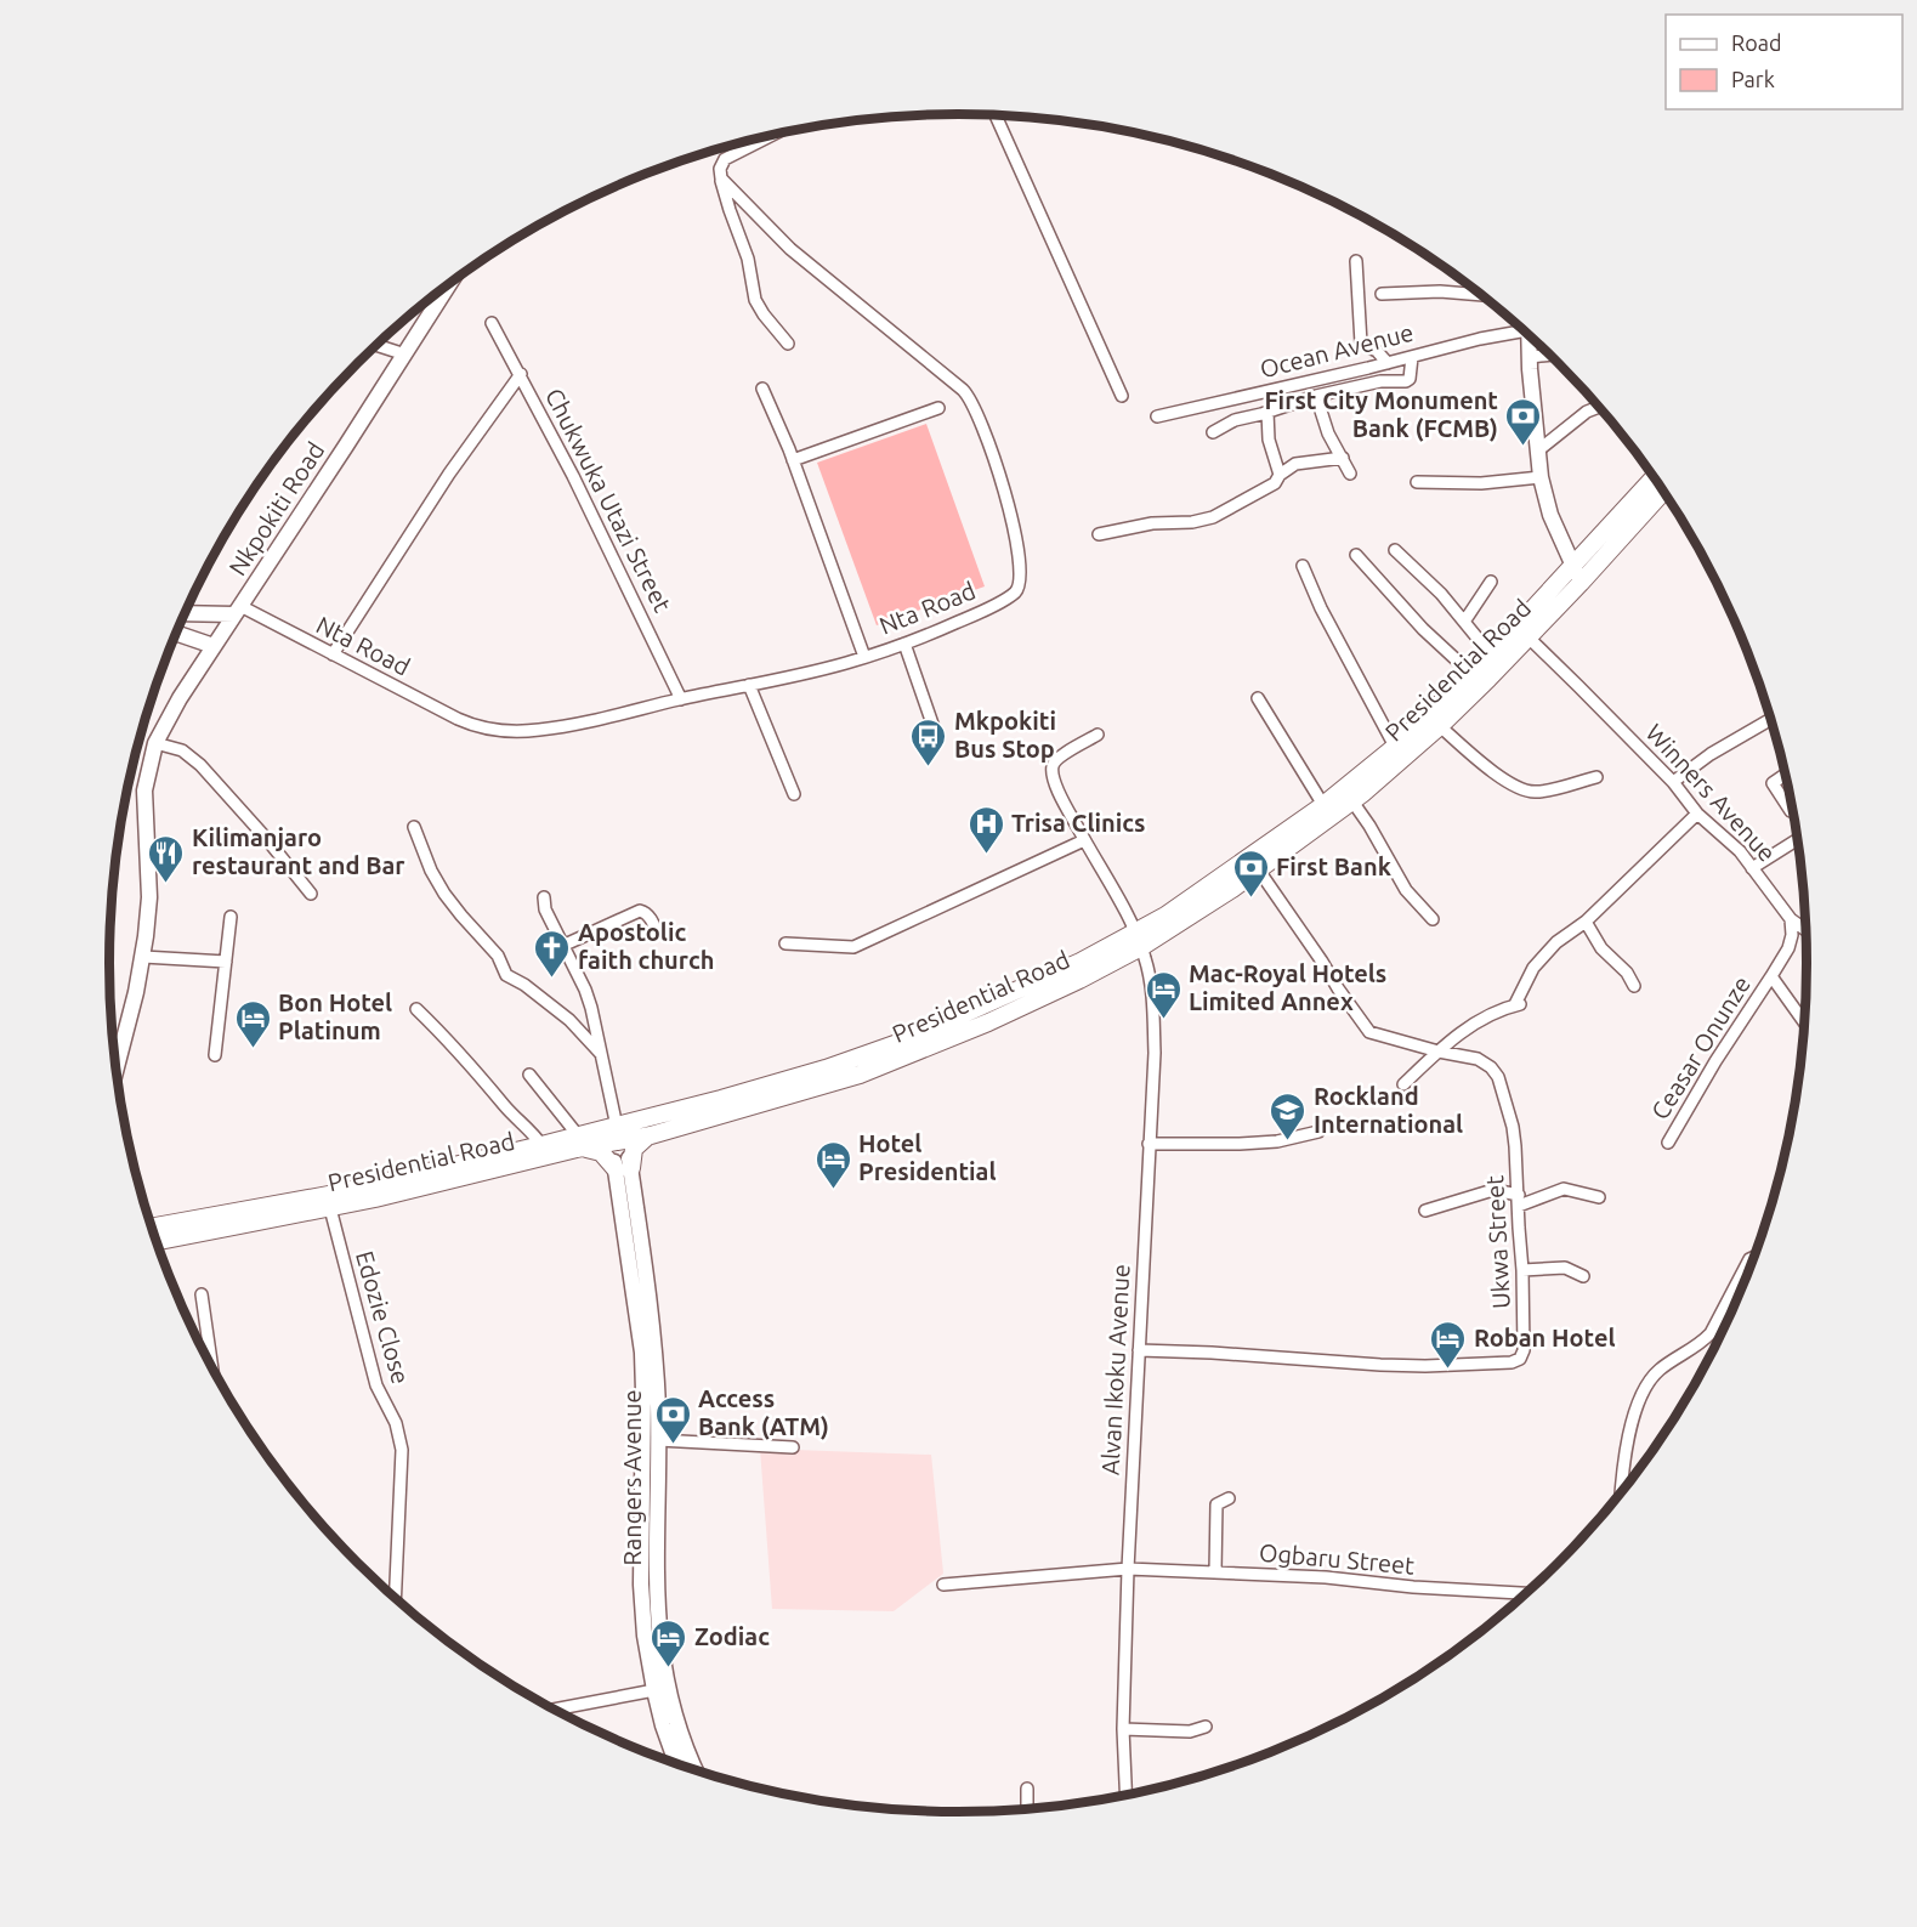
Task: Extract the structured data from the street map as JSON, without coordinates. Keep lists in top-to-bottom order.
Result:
{
  "streets": {
    "main road": ["Nkpokiti Road", "Presidential Road", "Rangers Avenue"],
    "street": [
      "Ocean Avenue",
      "Chukwuka Utazi Street",
      "Nta Road",
      "Winners Avenue",
      "Ceasar Onunze",
      "Ukwa Street",
      "Edozie Close",
      "Alvan Ikoku Avenue",
      "Ogbaru Street"
    ]
  },
  "crossings": [
    ["Chukwuka Utazi Street", "Nta Road"],
    ["Nkpokiti Road", "Nta Road"],
    ["Presidential Road", "Winners Avenue"],
    ["Presidential Road", "Ukwa Street"],
    ["Presidential Road", "Edozie Close"],
    ["Presidential Road", "Alvan Ikoku Avenue"],
    ["Ukwa Street", "Alvan Ikoku Avenue"],
    ["Alvan Ikoku Avenue", "Ogbaru Street"]
  ],
  "places": {
    "bank": ["First City Monument Bank (FCMB)", "First Bank", "Access Bank (ATM)"],
    "bus stop": ["Mkpokiti Bus Stop"],
    "hospital": ["Trisa Clinics"],
    "restaurant": ["Kilimanjaro restaurant and Bar"],
    "church": ["Apostolic faith church"],
    "hotel": [
      "Mac-Royal Hotels Limited Annex",
      "Bon Hotel Platinum",
      "Hotel Presidential",
      "Roban Hotel",
      "Zodiac"
    ],
    "school or university": ["Rockland International"]
  },
  "legend": ["Road", "Park"]
}
